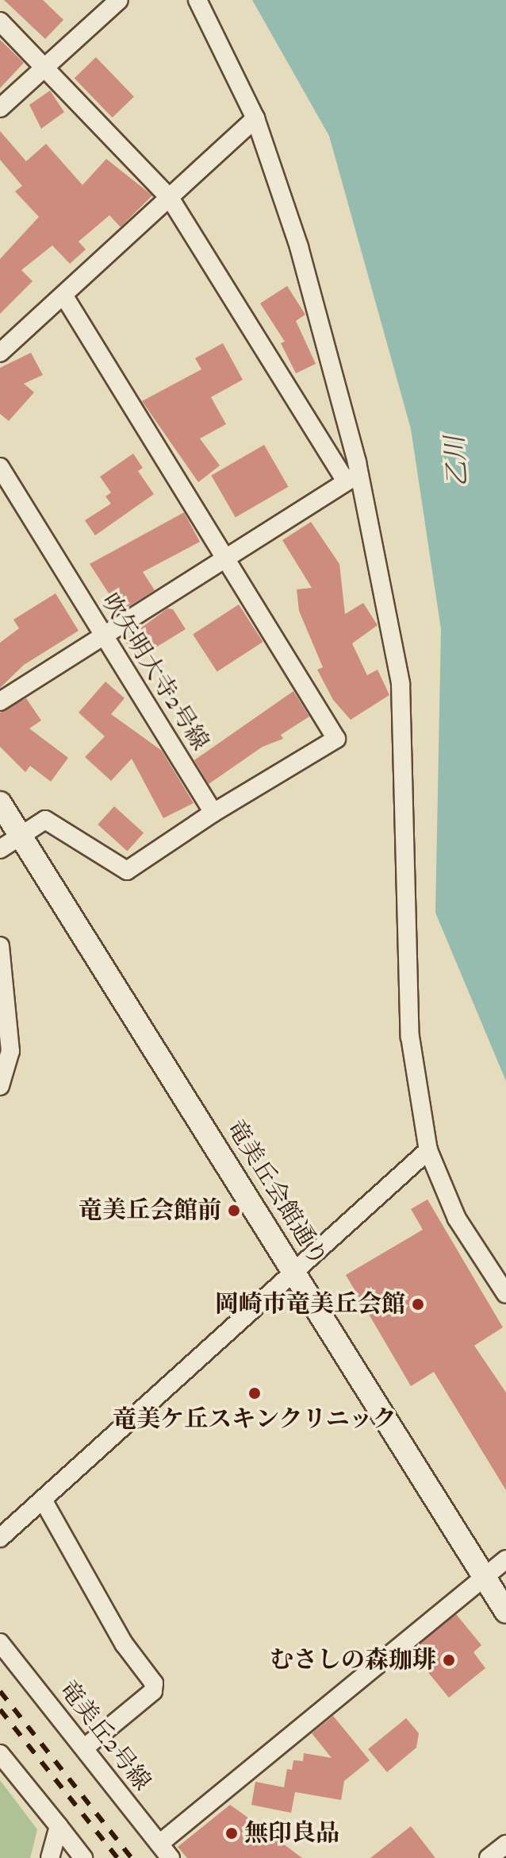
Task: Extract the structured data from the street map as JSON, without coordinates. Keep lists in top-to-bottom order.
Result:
{
  "streets": {
    "street": ["吹矢明大寺2号線", "竜美丘会館通り", "竜美丘2号線"]
  },
  "water": ["乙川"],
  "places": [
    "竜美丘会館前",
    "岡崎市竜美丘会館",
    "竜美ケ丘スキンクリニック",
    "むさしの森珈琲",
    "無印良品"
  ]
}
